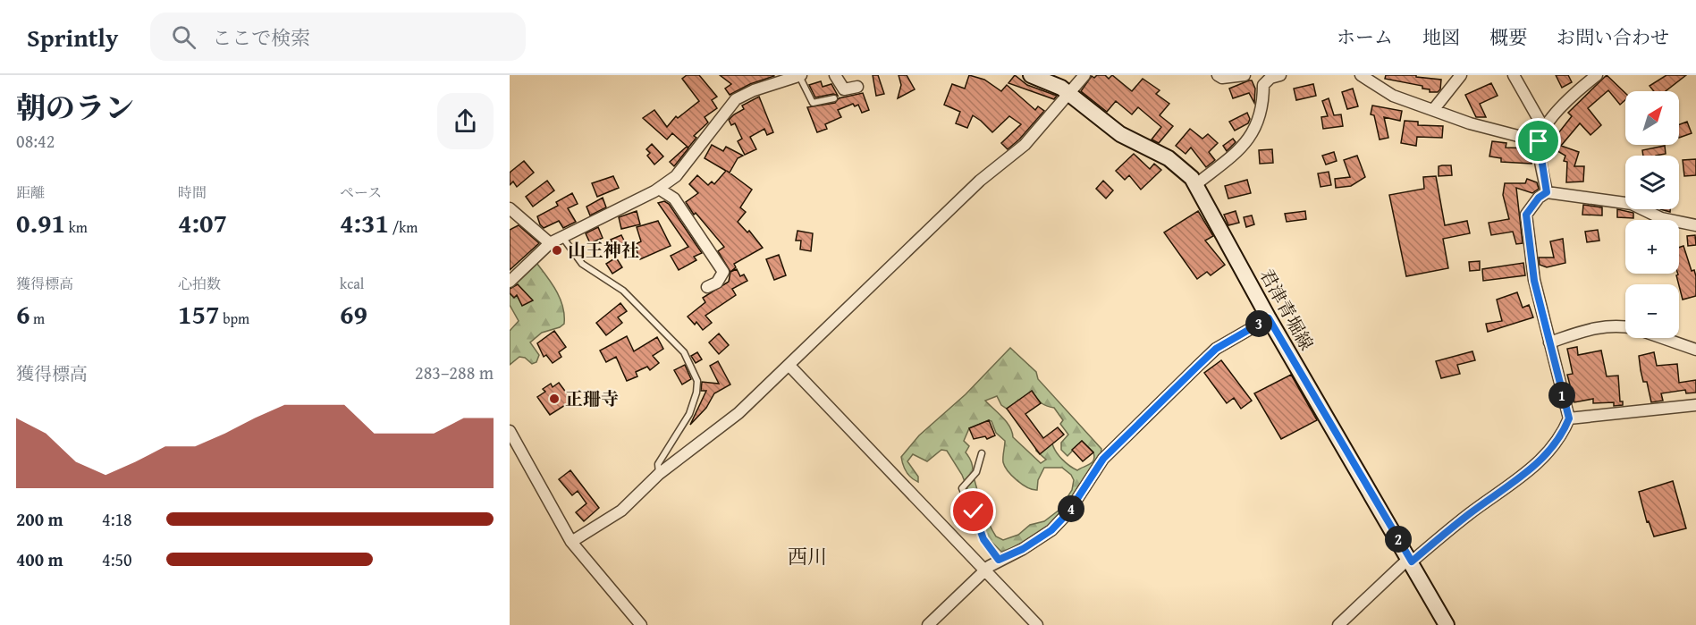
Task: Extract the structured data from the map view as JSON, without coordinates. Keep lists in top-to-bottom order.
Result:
{
  "streets": {
    "main road": ["君津青堀線"]
  },
  "districts": ["西川"],
  "places": ["山王神社", "正珊寺"],
  "north": "top right",
  "page": {
    "header": "Sprintly",
    "search": "ここで検索",
    "nav": [
      "ホーム",
      "地図",
      "概要",
      "お問い合わせ"
    ],
    "heading": ["朝のラン", "08:42"],
    "map_buttons": ["+", "−"],
    "stats": [
      ["距離", "0.91 km"],
      ["時間", "4:07"],
      ["ペース", "4:31 /km"],
      ["獲得標高", "6 m"],
      ["心拍数", "157 bpm"],
      ["kcal", "69"]
    ],
    "pins": [
      "3",
      "1",
      "4",
      "2"
    ],
    "chart": ["獲得標高", "283–288 m"],
    "list": [
      {
        "name": "200 m",
        "note": "4:18"
      },
      {
        "name": "400 m",
        "note": "4:50"
      }
    ]
  }
}
